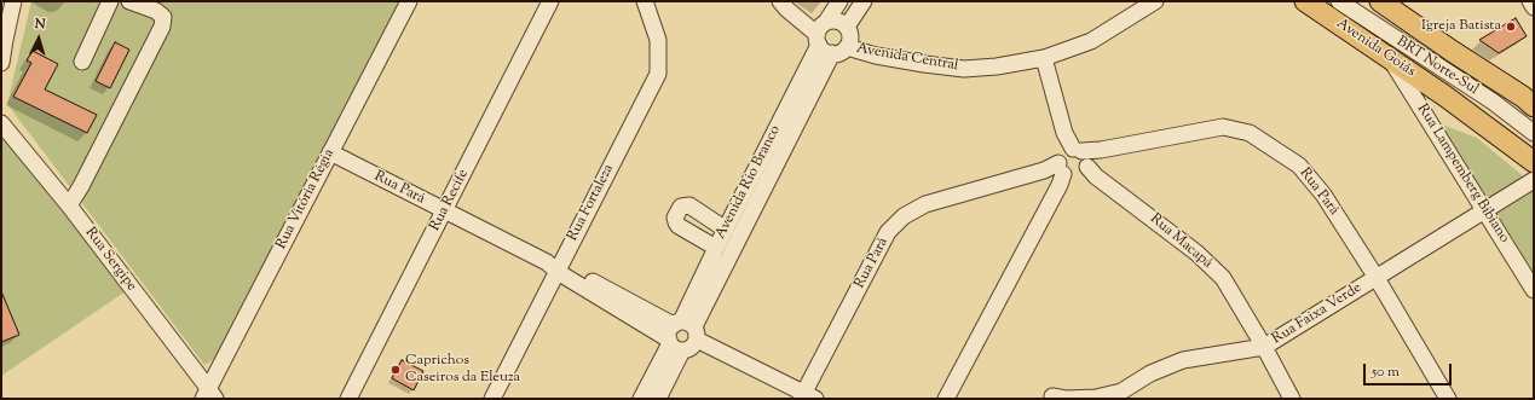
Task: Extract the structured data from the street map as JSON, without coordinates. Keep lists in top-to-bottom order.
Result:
{
  "streets": {
    "main road": ["Avenida Goiás"],
    "street": [
      "Avenida Central",
      "BRT Norte-Sul",
      "Rua Lampemberg Bibiano",
      "Avenida Rio Branco",
      "Rua Pará",
      "Rua Vitória Régia",
      "Rua Recife",
      "Rua Fortaleza",
      "Rua Macapá",
      "Rua Sergipe",
      "Rua Faixa Verde"
    ]
  },
  "crossings": [
    ["Avenida Goiás", "Rua Lampemberg Bibiano"],
    ["Avenida Central", "Avenida Rio Branco"],
    ["Avenida Central", "Rua Macapá"],
    ["Rua Lampemberg Bibiano", "Rua Faixa Verde"],
    ["Avenida Rio Branco", "Rua Pará"],
    ["Rua Pará", "Rua Vitória Régia"],
    ["Rua Pará", "Rua Recife"],
    ["Rua Pará", "Rua Fortaleza"],
    ["Rua Pará", "Rua Macapá"],
    ["Rua Pará", "Rua Faixa Verde"],
    ["Rua Vitória Régia", "Rua Sergipe"],
    ["Rua Macapá", "Rua Faixa Verde"]
  ],
  "places": ["Igreja Batista", "Caprichos Caseiros da Eleuza"],
  "scale_bar": "50 m",
  "north": "top"
}
